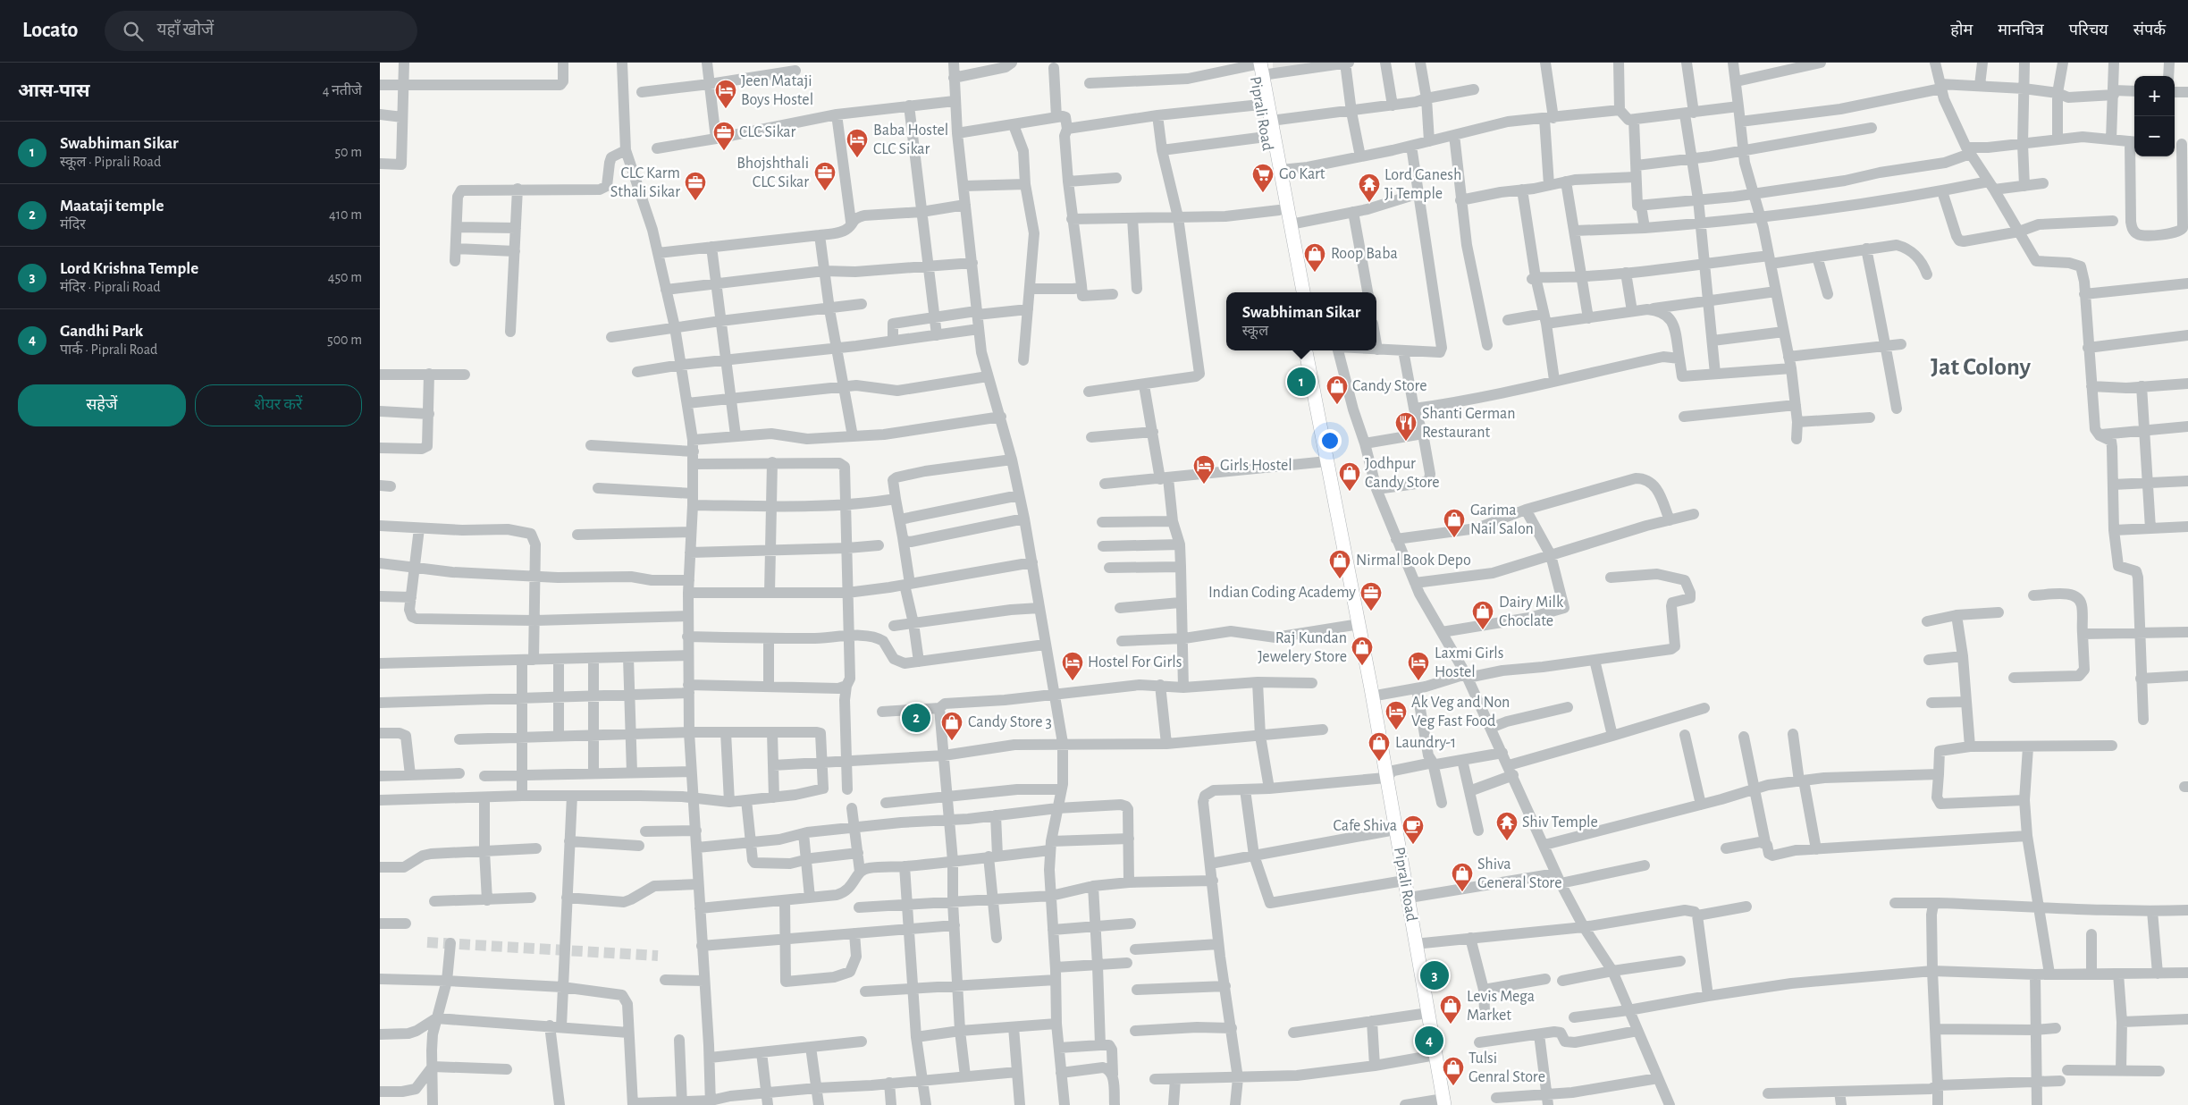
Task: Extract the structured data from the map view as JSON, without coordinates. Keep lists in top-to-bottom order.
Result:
{
  "streets": {
    "main road": ["Piprali Road"]
  },
  "districts": ["Jat Colony"],
  "places": {
    "hotel": [
      "Jeen Mataji Boys Hostel",
      "Baba Hostel CLC Sikar",
      "Girls Hostel",
      "Hostel For Girls",
      "Laxmi Girls Hostel",
      "Ak Veg and Non Veg Fast Food"
    ],
    "office": [
      "CLC Sikar",
      "Bhojshthali CLC Sikar",
      "CLC Karm Sthali Sikar",
      "Indian Coding Academy"
    ],
    "supermarket": ["Go Kart"],
    "temple": ["Lord Ganesh Ji Temple", "Shiv Temple"],
    "shop": [
      "Roop Baba",
      "Candy Store",
      "Jodhpur Candy Store",
      "Garima Nail Salon",
      "Nirmal Book Depo",
      "Dairy Milk Choclate",
      "Raj Kundan Jewelery Store",
      "Candy Store 3",
      "Laundry-1",
      "Shiva General Store",
      "Levis Mega Market",
      "Tulsi Genral Store"
    ],
    "restaurant": ["Shanti German Restaurant"],
    "cafe": ["Cafe Shiva"]
  },
  "page": {
    "header": "Locato",
    "search": "यहाँ खोजें",
    "nav": [
      "होम",
      "मानचित्र",
      "परिचय",
      "संपर्क"
    ],
    "heading": ["आस-पास", "4 नतीजे"],
    "map_buttons": ["+", "−"],
    "list": [
      {
        "mark": "1",
        "name": "Swabhiman Sikar",
        "note": "स्कूल · Piprali Road",
        "value": "50 m"
      },
      {
        "mark": "2",
        "name": "Maataji temple",
        "note": "मंदिर",
        "value": "410 m"
      },
      {
        "mark": "3",
        "name": "Lord Krishna Temple",
        "note": "मंदिर · Piprali Road",
        "value": "450 m"
      },
      {
        "mark": "4",
        "name": "Gandhi Park",
        "note": "पार्क · Piprali Road",
        "value": "500 m"
      }
    ],
    "popup": ["Swabhiman Sikar", "स्कूल"],
    "pins": [
      "1",
      "2",
      "3",
      "4"
    ],
    "buttons": ["सहेजें", "शेयर करें"]
  }
}
